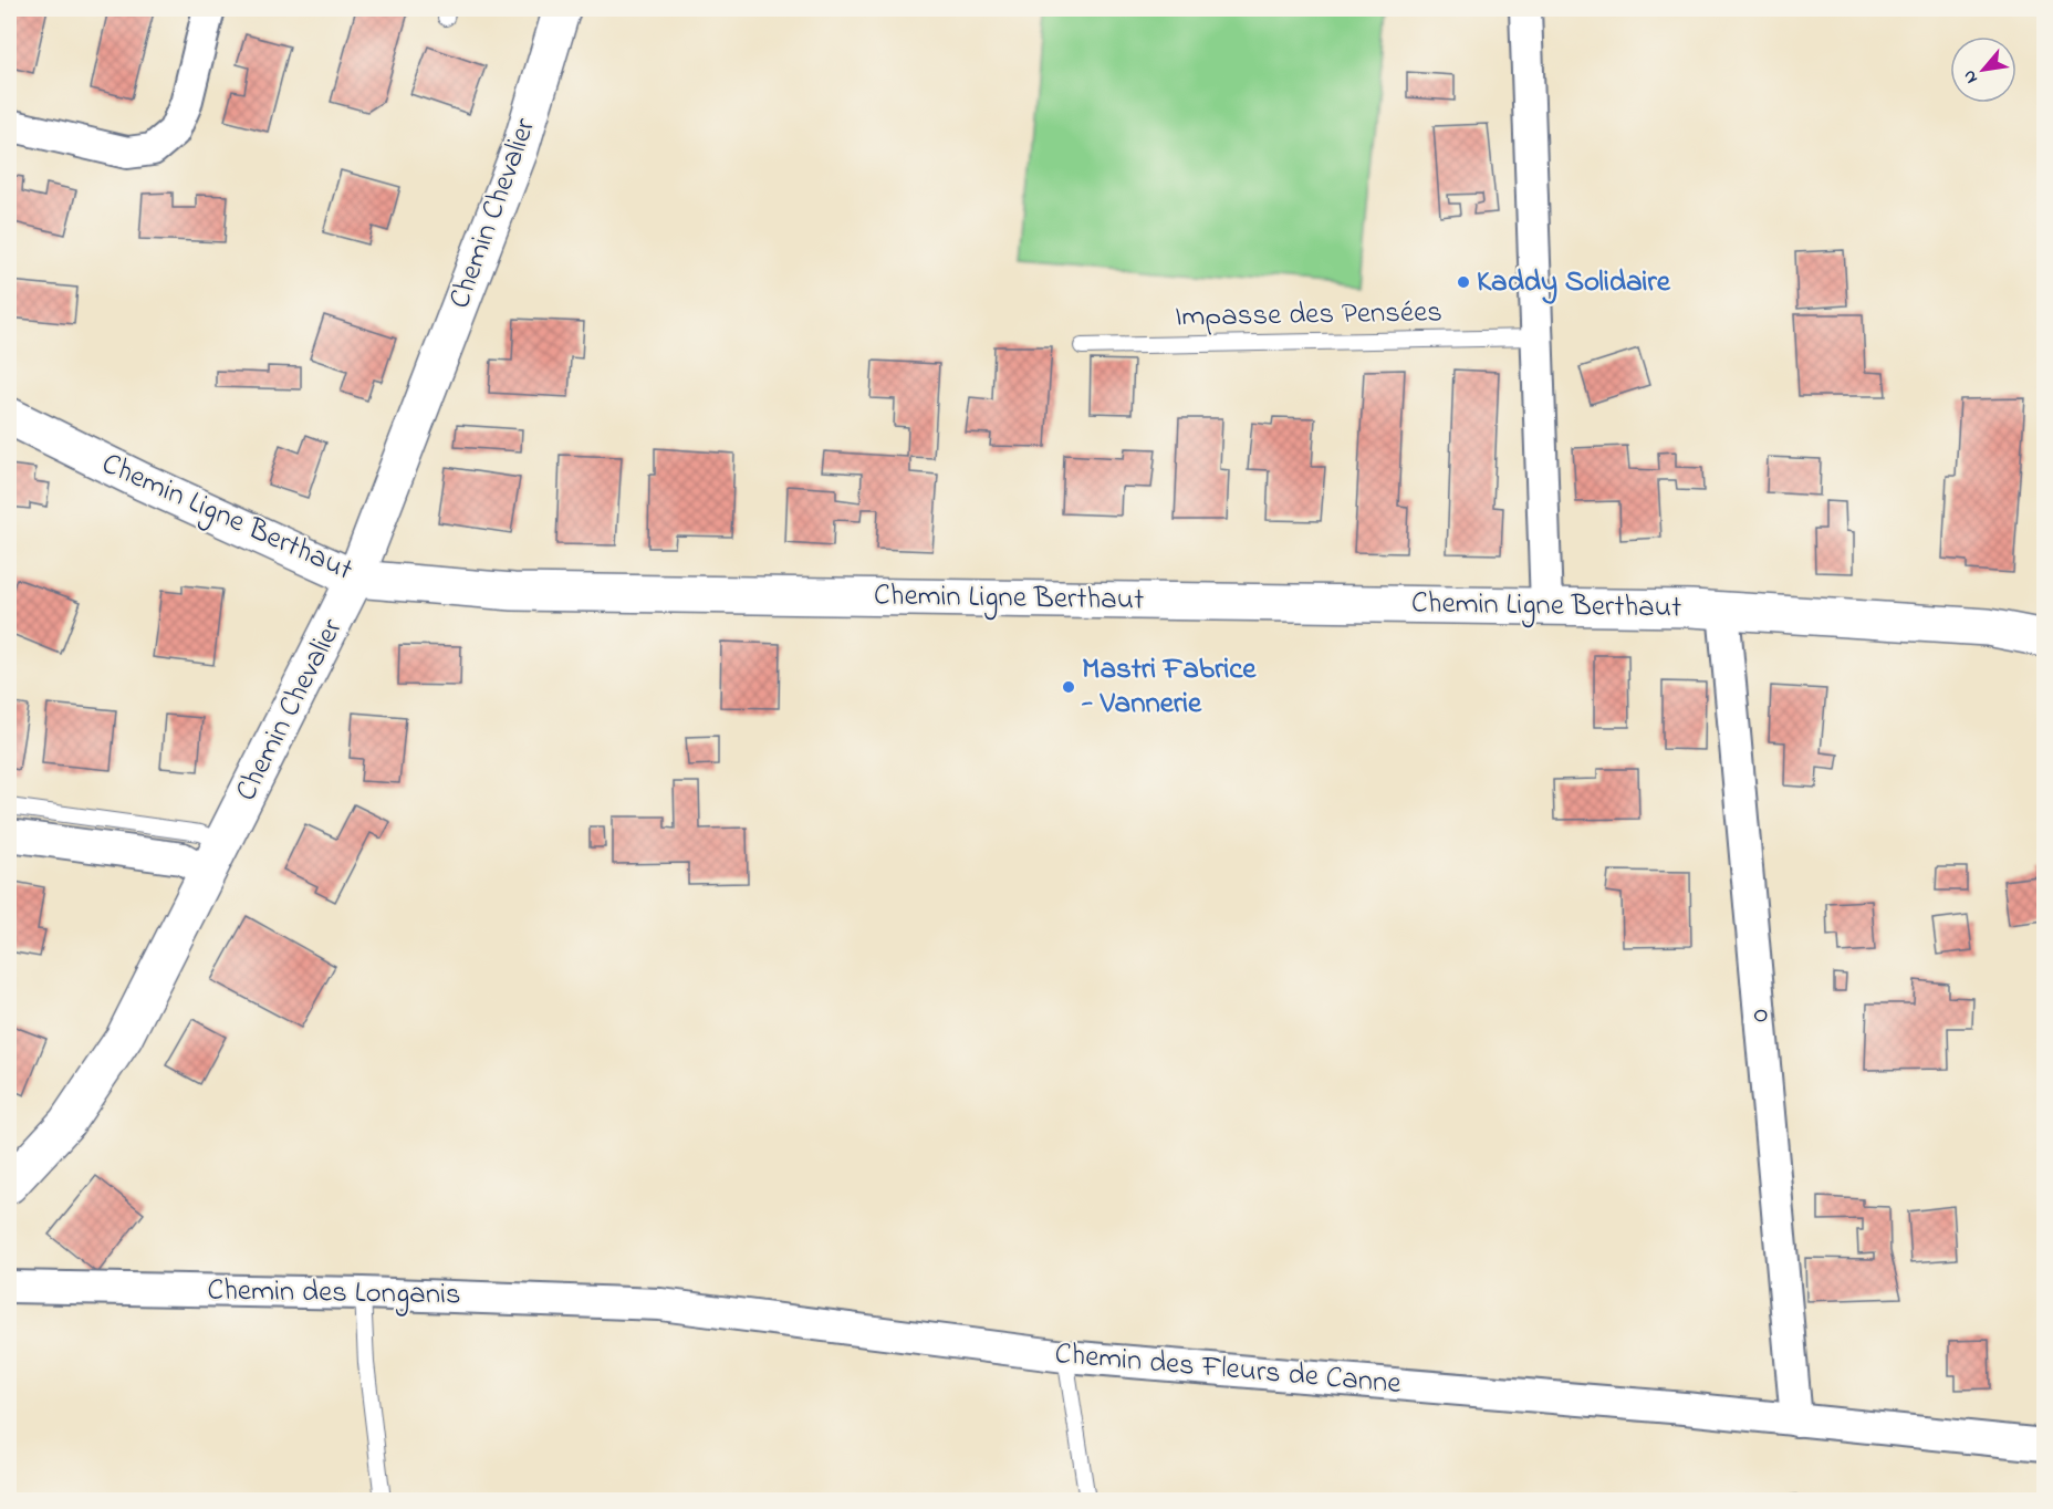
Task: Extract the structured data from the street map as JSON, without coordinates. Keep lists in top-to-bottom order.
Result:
{
  "streets": {
    "street": [
      "Chemin Chevalier",
      "Chemin Ligne Berthaut",
      "0",
      "Chemin des Longanis",
      "Chemin des Fleurs de Canne"
    ],
    "lane": ["Impasse des Pensées"]
  },
  "crossings": [
    ["Chemin Chevalier", "Chemin Ligne Berthaut"],
    ["Chemin Ligne Berthaut", "0"],
    ["0", "Chemin des Fleurs de Canne"],
    ["Chemin des Longanis", "Chemin des Fleurs de Canne"]
  ],
  "places": ["Kaddy Solidaire", "Mastri Fabrice - Vannerie"],
  "north": "bottom left"
}
